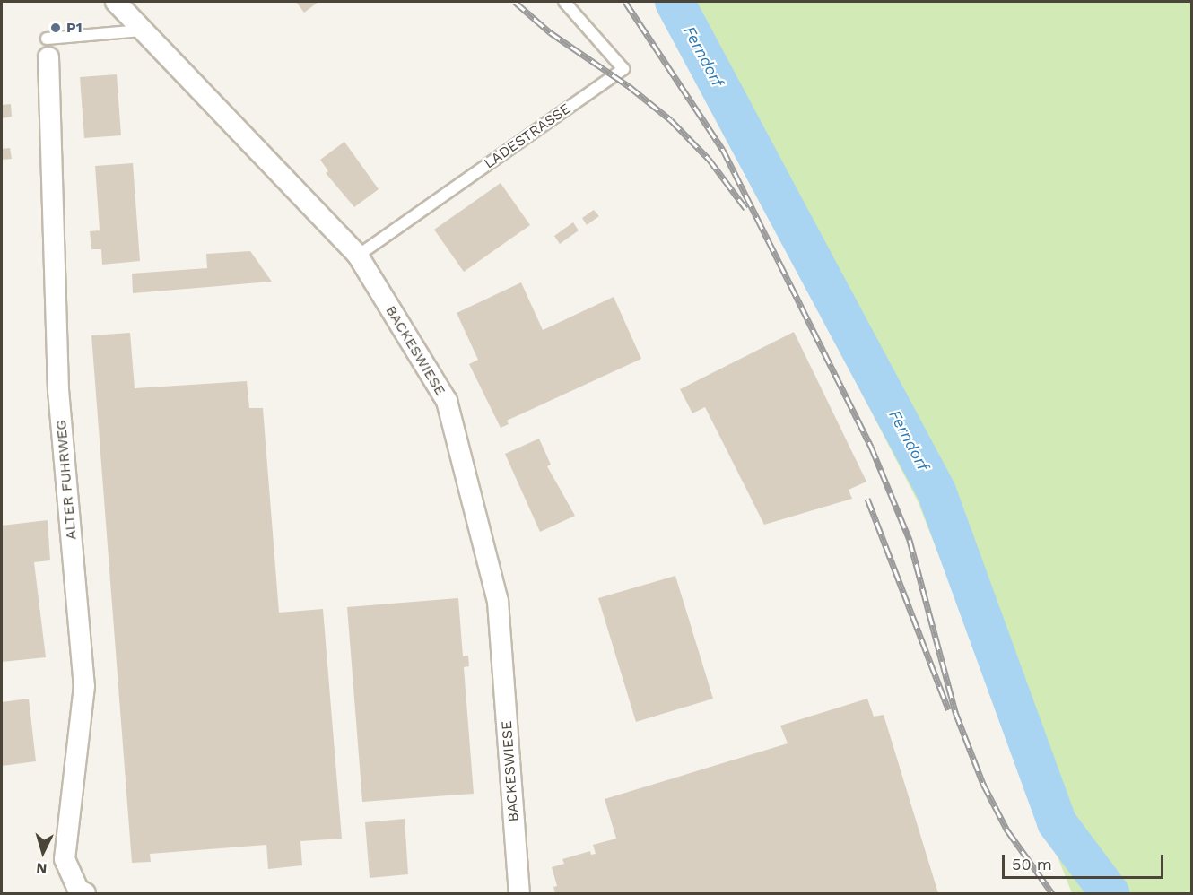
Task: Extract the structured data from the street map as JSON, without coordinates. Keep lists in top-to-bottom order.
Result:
{
  "streets": {
    "street": ["BACKESWIESE", "ALTER FUHRWEG"],
    "lane": ["LADESTRASSE"]
  },
  "crossings": [
    ["LADESTRASSE", "BACKESWIESE"]
  ],
  "water": ["Ferndorf"],
  "places": ["P1"],
  "scale_bar": "50 m",
  "north": "bottom"
}
